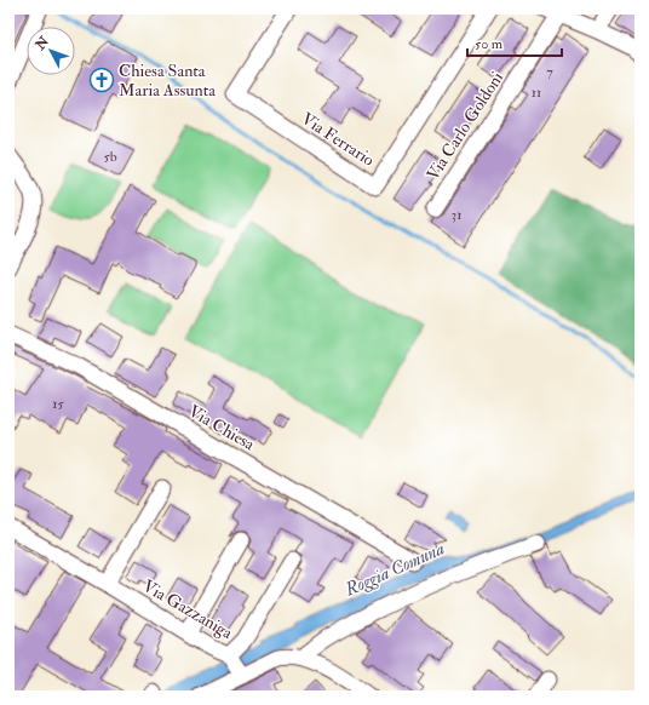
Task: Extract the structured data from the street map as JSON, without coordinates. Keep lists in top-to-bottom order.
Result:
{
  "streets": {
    "street": [
      "Via Carlo Goldoni",
      "Via Ferrario",
      "Via Chiesa",
      "Via Gazzaniga"
    ]
  },
  "water": ["Roggia Comuna"],
  "places": {
    "church": ["Chiesa Santa Maria Assunta"]
  },
  "house_numbers": [
    "7",
    "11",
    "5b",
    "31",
    "15"
  ],
  "scale_bar": "50 m",
  "north": "top left"
}
